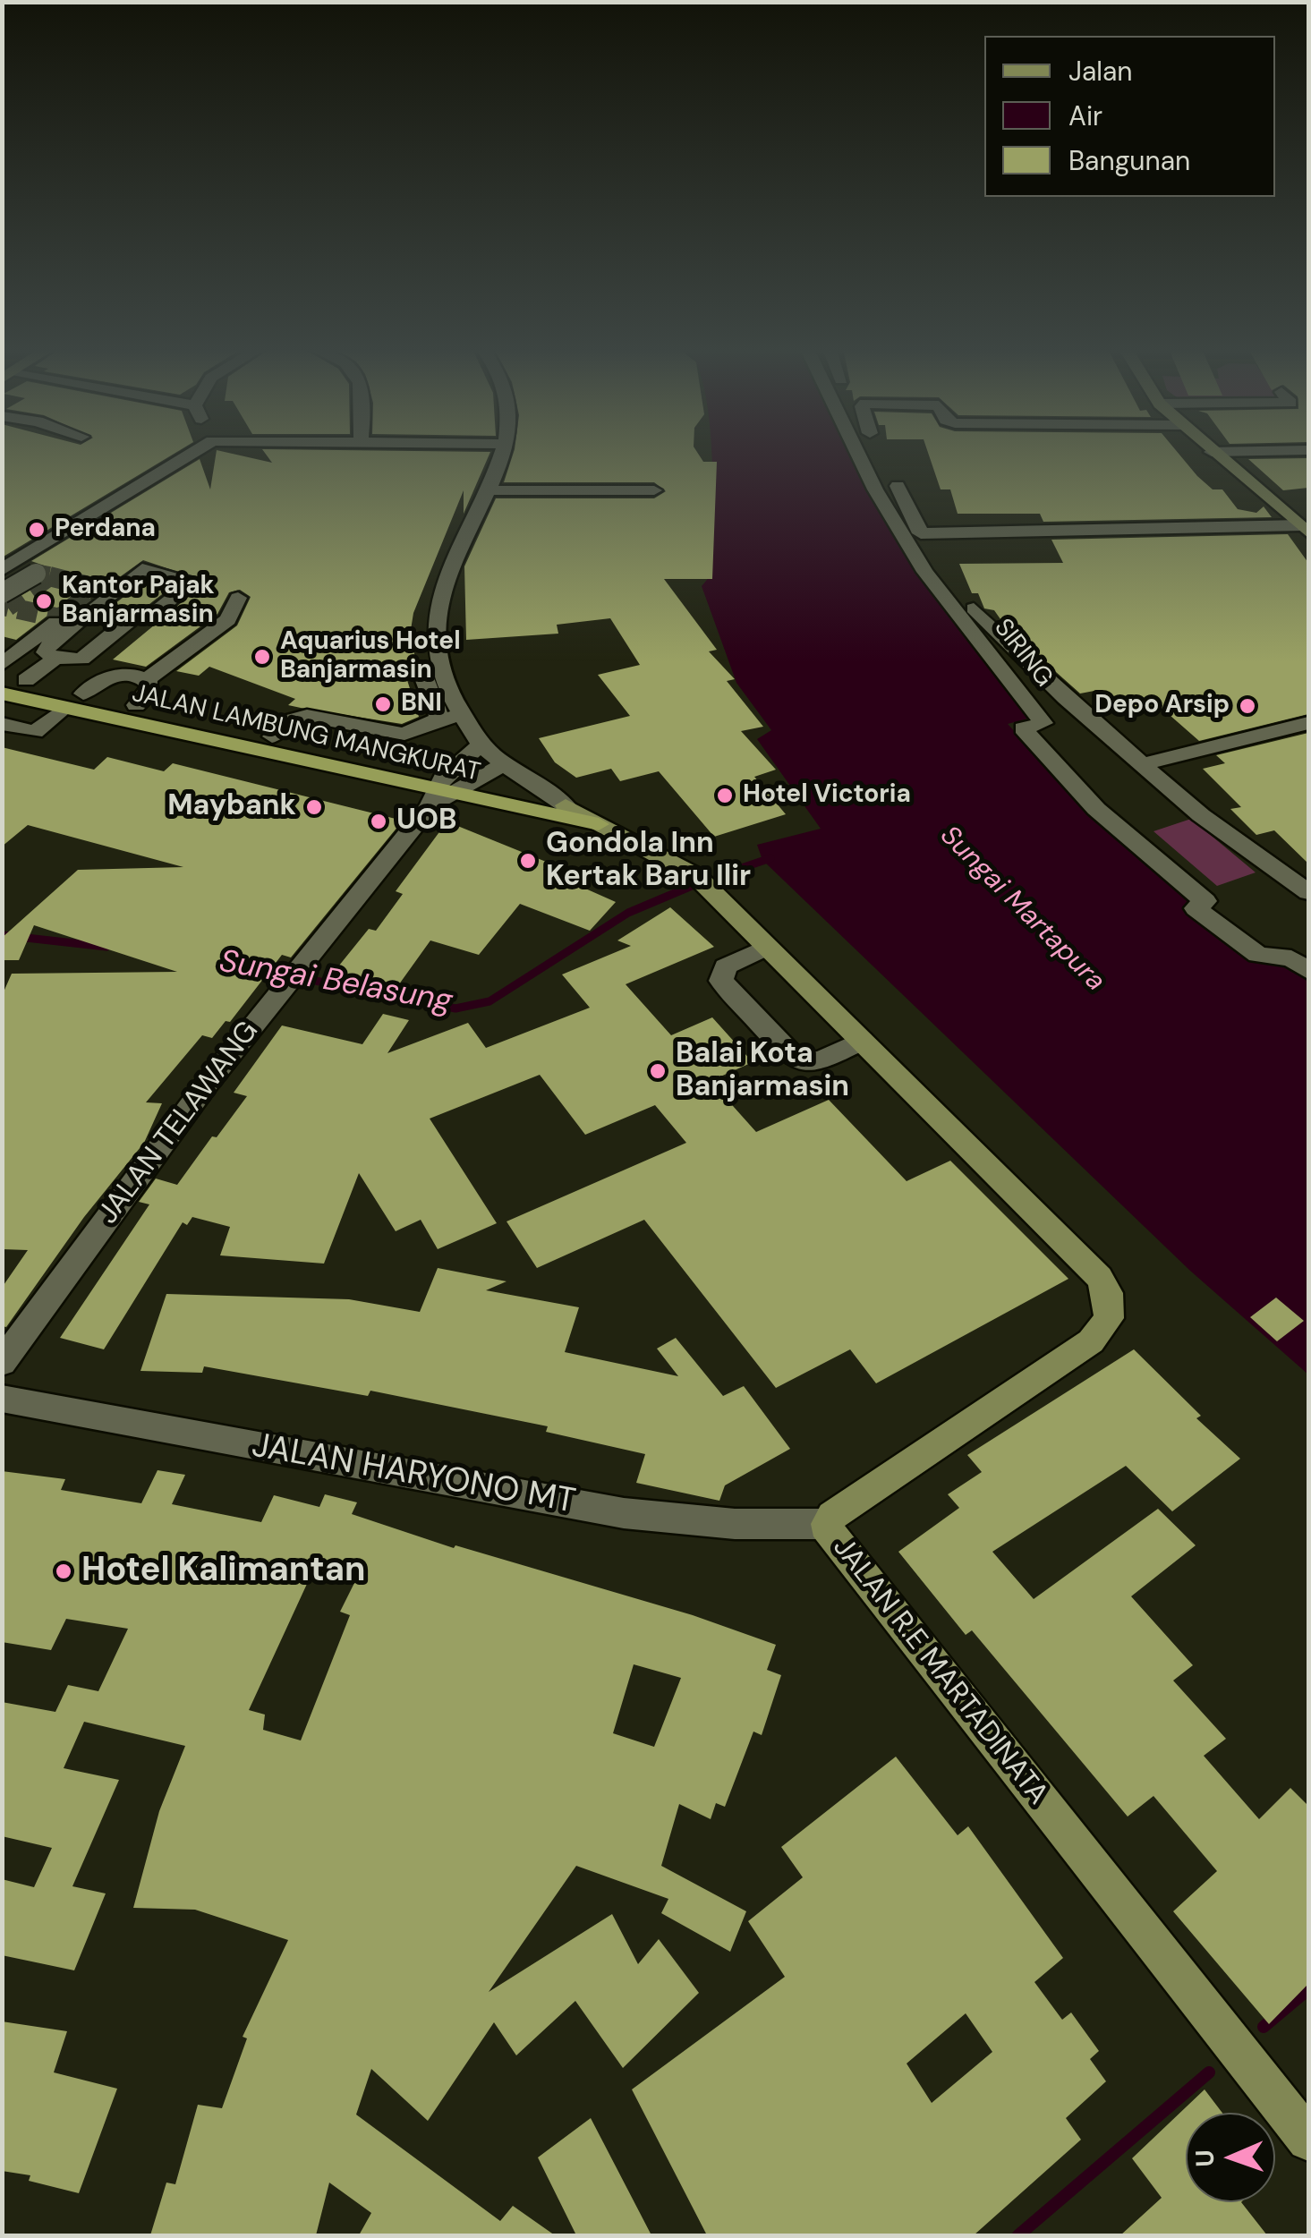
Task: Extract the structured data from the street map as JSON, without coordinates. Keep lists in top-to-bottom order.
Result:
{
  "streets": {
    "highway": ["JALAN LAMBUNG MANGKURAT"],
    "main road": ["JALAN R.E MARTADINATA"],
    "street": ["SIRING", "JALAN TELAWANG", "JALAN HARYONO MT"]
  },
  "crossings": [
    ["JALAN LAMBUNG MANGKURAT", "JALAN TELAWANG"],
    ["JALAN LAMBUNG MANGKURAT", "JALAN R.E MARTADINATA"],
    ["JALAN TELAWANG", "JALAN R.E MARTADINATA"],
    ["JALAN HARYONO MT", "JALAN R.E MARTADINATA"]
  ],
  "water": ["Sungai Martapura", "Sungai Belasung"],
  "places": [
    "Perdana",
    "Kantor Pajak Banjarmasin",
    "Aquarius Hotel Banjarmasin",
    "BNI",
    "Depo Arsip",
    "Hotel Victoria",
    "Maybank",
    "UOB",
    "Gondola Inn Kertak Baru Ilir",
    "Balai Kota Banjarmasin",
    "Hotel Kalimantan"
  ],
  "legend": ["Jalan", "Air", "Bangunan"],
  "north": "left"
}
